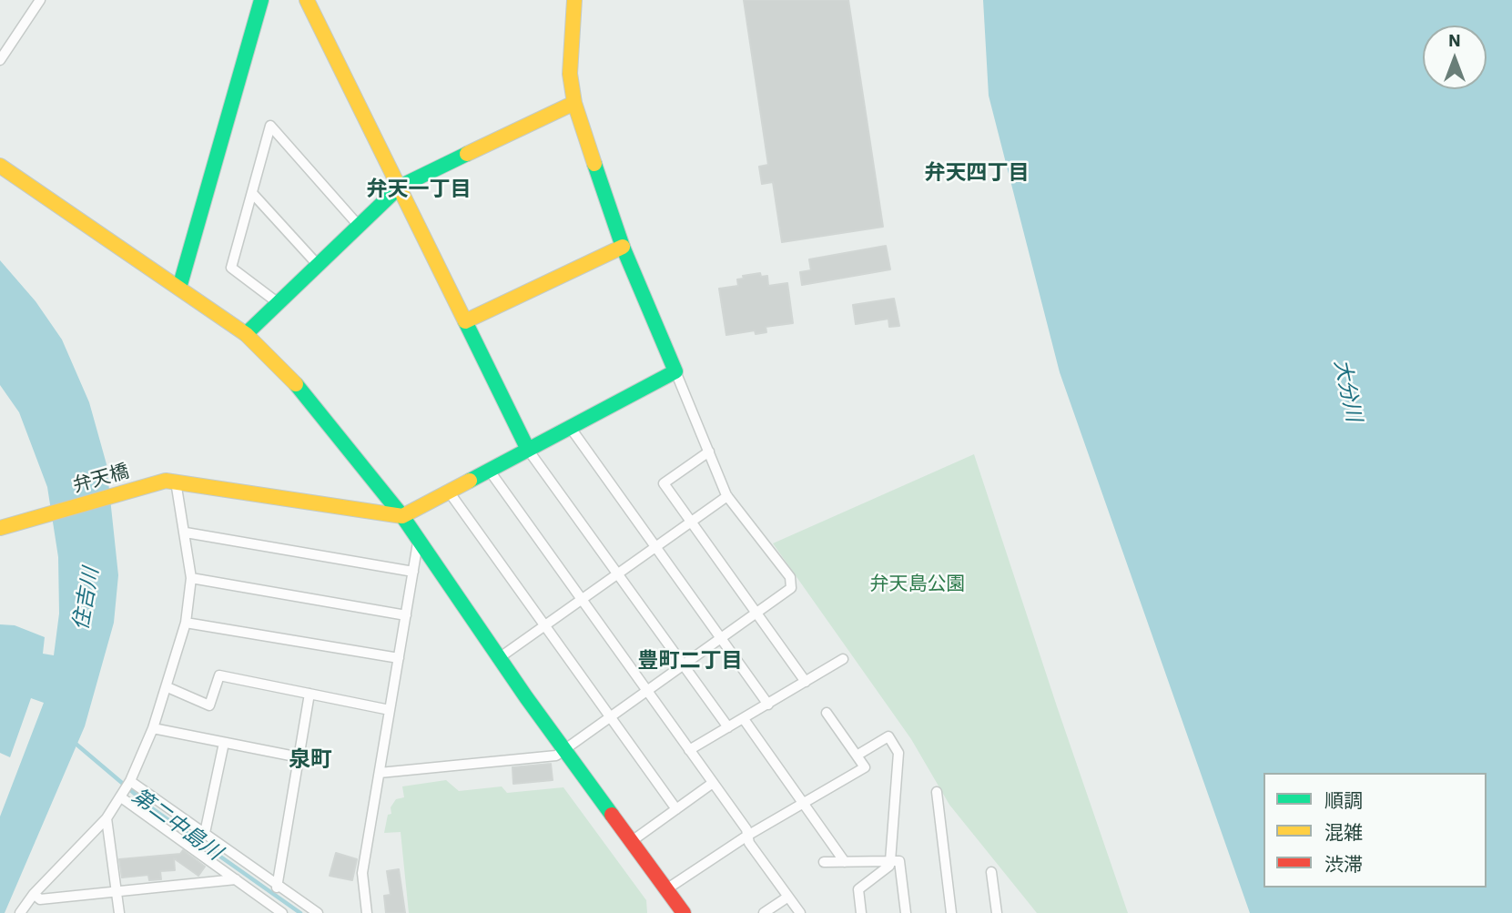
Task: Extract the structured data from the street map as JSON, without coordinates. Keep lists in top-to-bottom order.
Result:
{
  "streets": {
    "street": ["弁天橋"]
  },
  "districts": [
    "弁天四丁目",
    "弁天一丁目",
    "豊町二丁目",
    "泉町"
  ],
  "water": ["大分川", "住吉川", "第二中島川"],
  "parks": ["弁天島公園"],
  "legend": ["順調", "混雑", "渋滞"],
  "north": "top"
}
